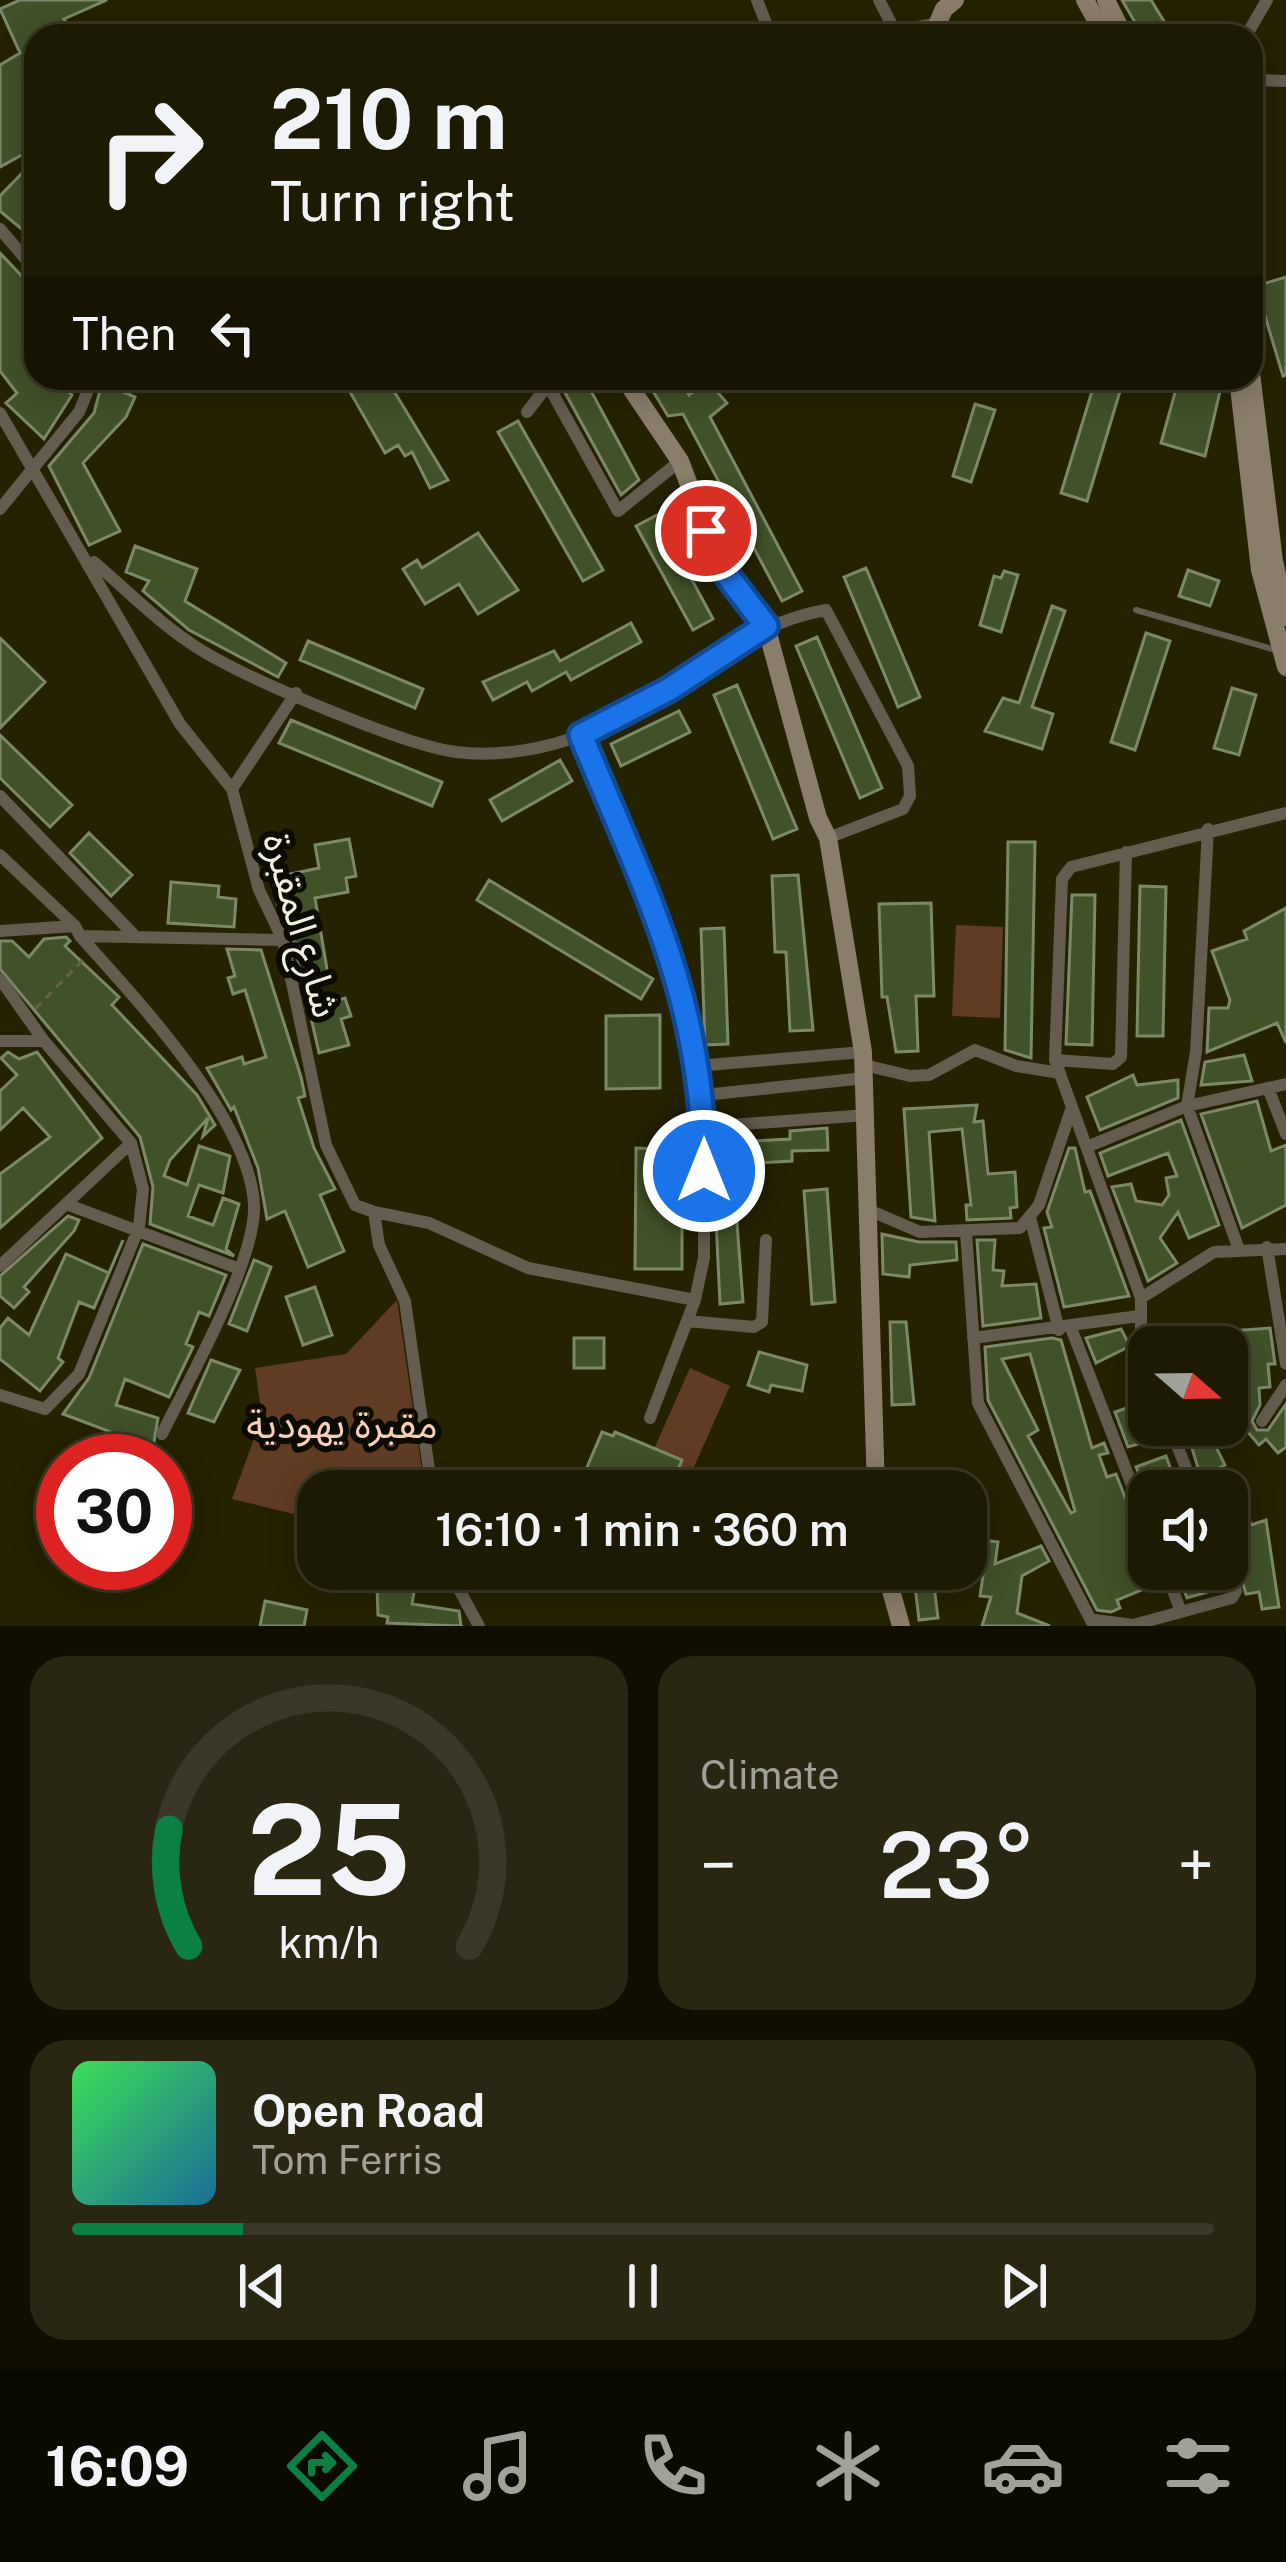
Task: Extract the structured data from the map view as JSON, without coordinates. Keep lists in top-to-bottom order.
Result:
{
  "streets": {
    "street": ["شارع المقبرة"]
  },
  "parks": ["مقبرة يهودية"],
  "north": "right",
  "page": {
    "turn": ["210 m", "Turn right"],
    "then": "Then",
    "limit": "30",
    "trip": "16:10 · 1 min · 360 m",
    "tile": "Climate",
    "heat": ["−", "23°", "+"],
    "song": ["Open Road", "Tom Ferris"],
    "tabs": "16:09",
    "gauge": ["25", "km/h"]
  }
}
